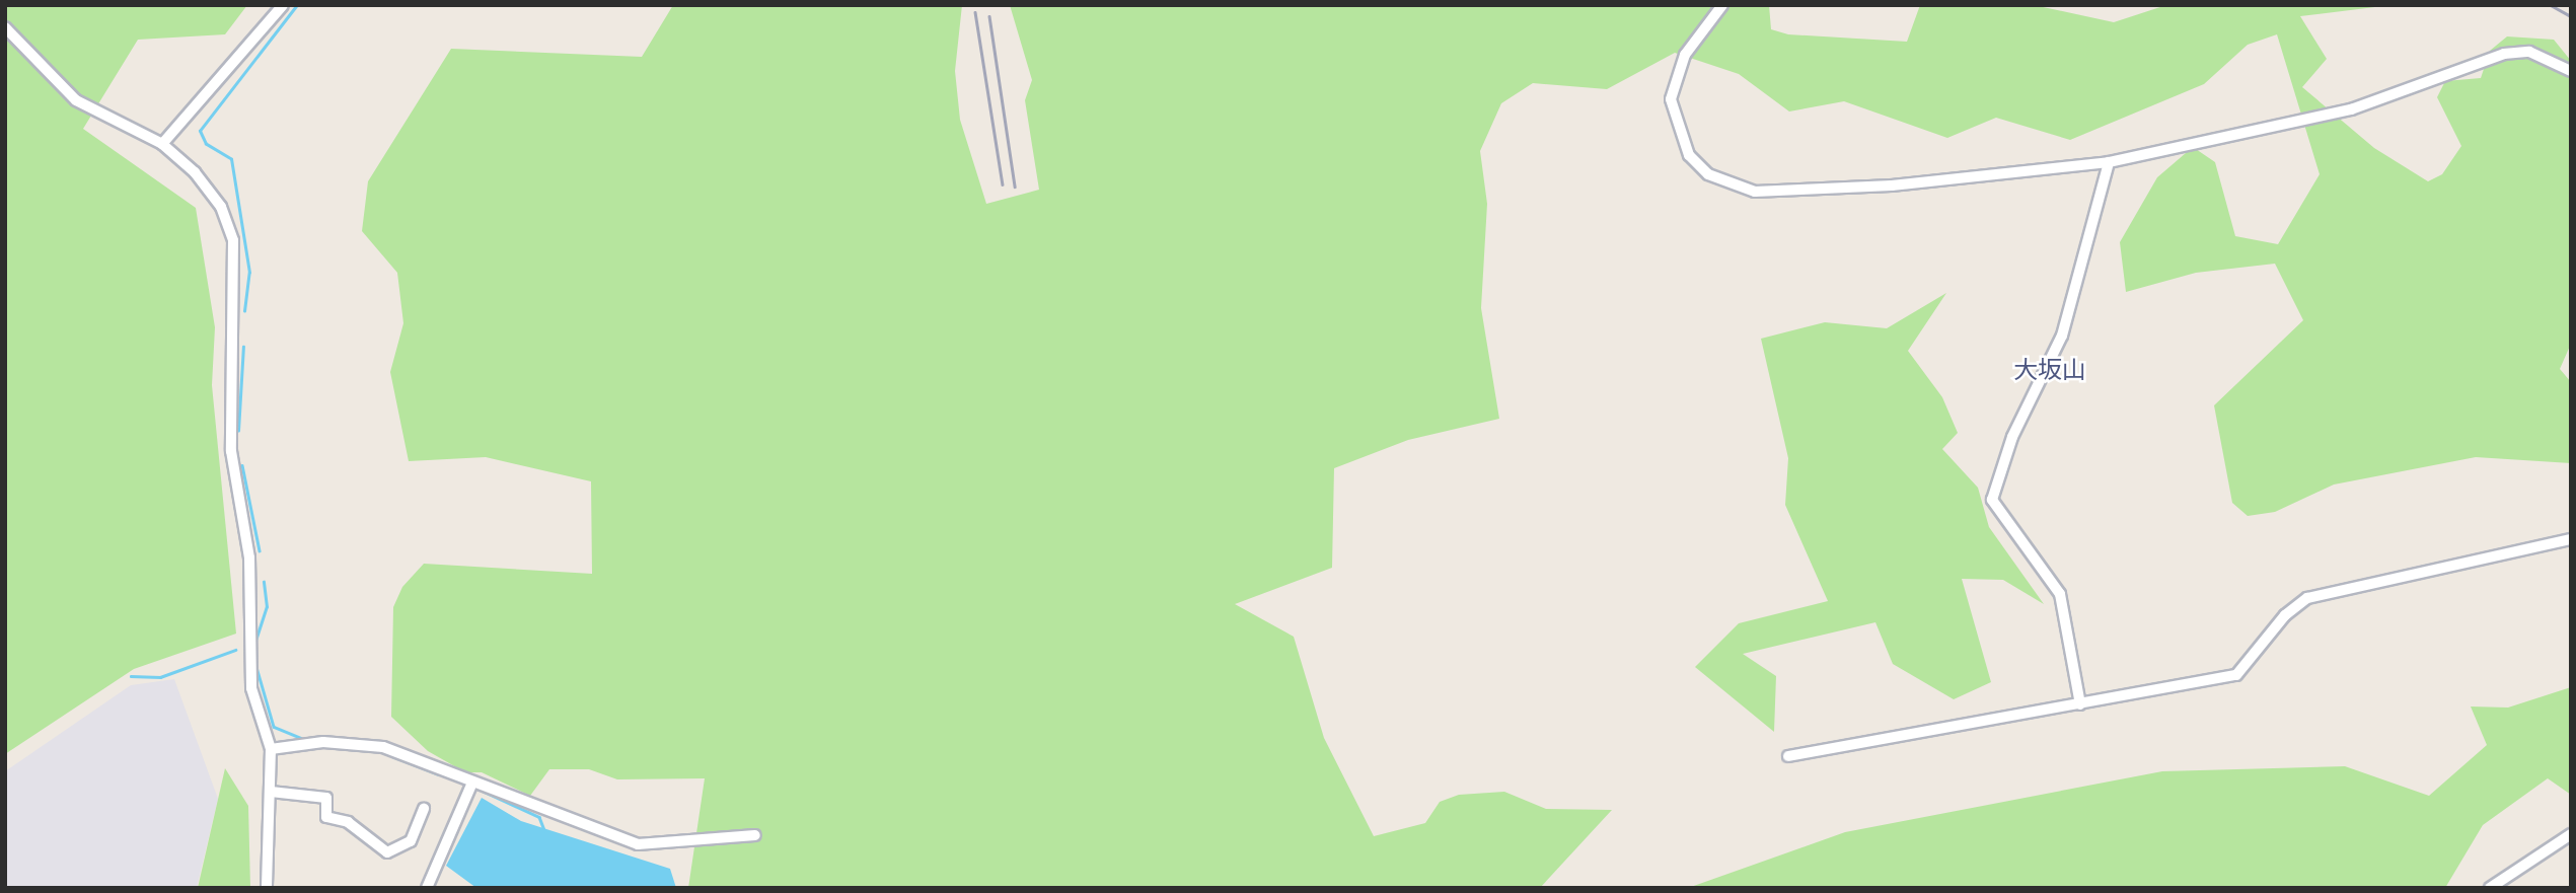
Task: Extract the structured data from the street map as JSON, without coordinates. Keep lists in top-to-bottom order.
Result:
{
  "districts": ["大坂山"]
}
